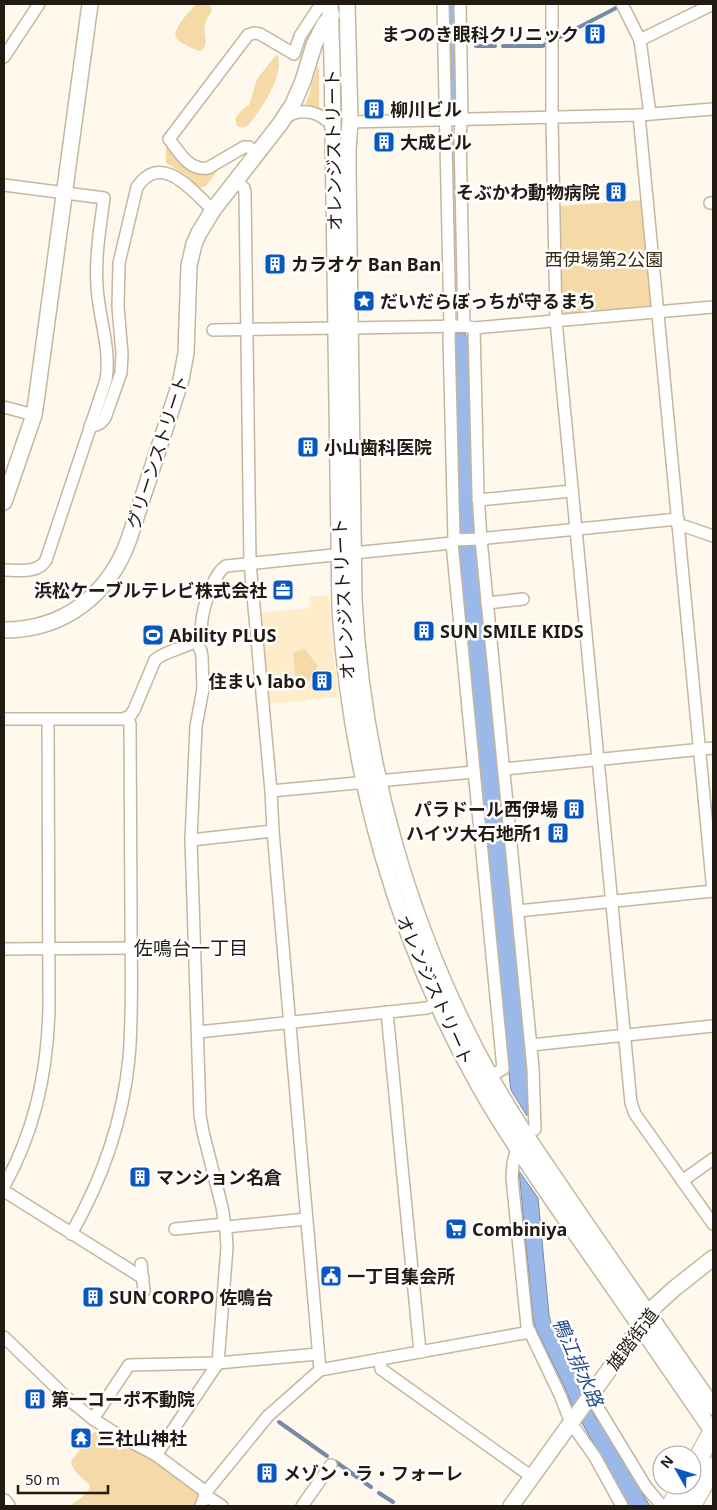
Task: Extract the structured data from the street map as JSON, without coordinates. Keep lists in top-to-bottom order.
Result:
{
  "streets": {
    "street": ["オレンジストリート", "グリーンストリート", "雄踏街道"]
  },
  "crossings": [
    ["オレンジストリート", "グリーンストリート"],
    ["オレンジストリート", "雄踏街道"]
  ],
  "districts": ["佐鳴台一丁目"],
  "water": ["鴨江排水路"],
  "parks": ["西伊場第2公園"],
  "places": {
    "building": [
      "まつのき眼科クリニック",
      "柳川ビル",
      "大成ビル",
      "そぶかわ動物病院",
      "カラオケ Ban Ban",
      "小山歯科医院",
      "SUN SMILE KIDS",
      "住まい labo",
      "パラドール西伊場",
      "ハイツ大石地所1",
      "マンション名倉",
      "SUN CORPO 佐鳴台",
      "第一コーポ不動院",
      "メゾン・ラ・フォーレ"
    ],
    "place": ["だいだらぼっちが守るまち"],
    "office": ["浜松ケーブルテレビ株式会社"],
    "sports": ["Ability PLUS"],
    "supermarket": ["Combiniya"],
    "public building": ["一丁目集会所"],
    "temple": ["三社山神社"]
  },
  "scale_bar": "50 m",
  "north": "top left"
}
